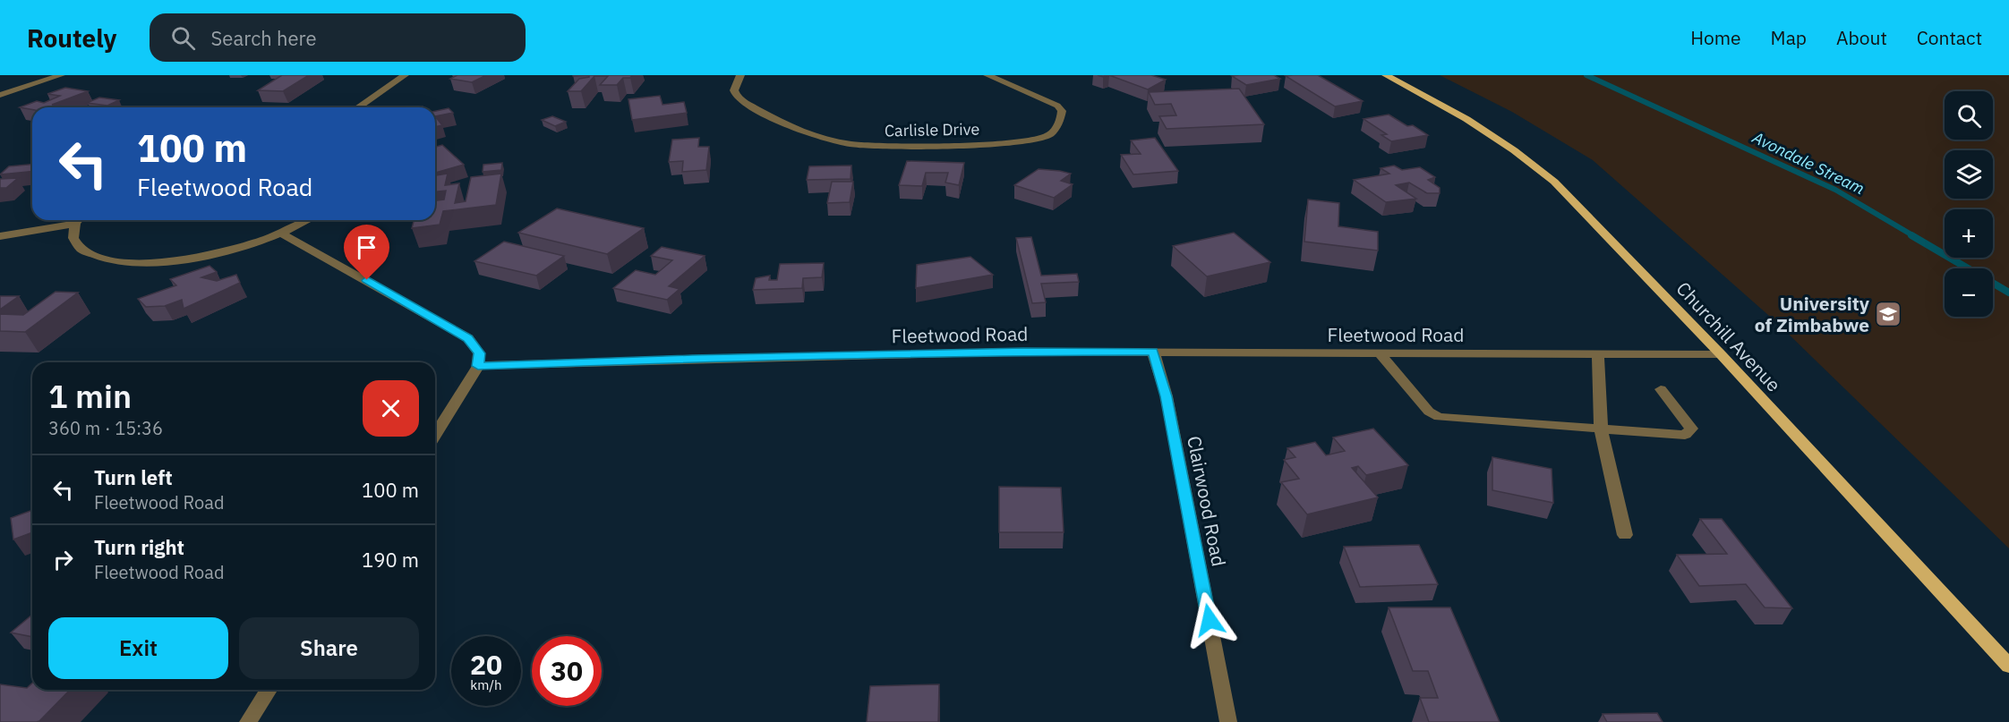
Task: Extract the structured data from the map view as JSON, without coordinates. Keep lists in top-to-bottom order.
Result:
{
  "streets": {
    "main road": ["Churchill Avenue"],
    "street": ["Carlisle Drive", "Fleetwood Road", "Clairwood Road"]
  },
  "crossings": [
    ["Fleetwood Road", "Churchill Avenue"],
    ["Fleetwood Road", "Clairwood Road"]
  ],
  "water": ["Avondale Stream"],
  "places": {
    "school or university": ["University of Zimbabwe"]
  },
  "page": {
    "header": "Routely",
    "search": "Search here",
    "nav": [
      "Home",
      "Map",
      "About",
      "Contact"
    ],
    "map_buttons": ["+", "−"],
    "turn": ["100 m", "Fleetwood Road"],
    "heading": ["1 min", "360 m · 15:36"],
    "list": [
      {
        "name": "Turn left",
        "note": "Fleetwood Road",
        "value": "100 m"
      },
      {
        "name": "Turn right",
        "note": "Fleetwood Road",
        "value": "190 m"
      }
    ],
    "buttons": ["Exit", "Share"],
    "speed": "20 km/h",
    "limit": "30"
  }
}
